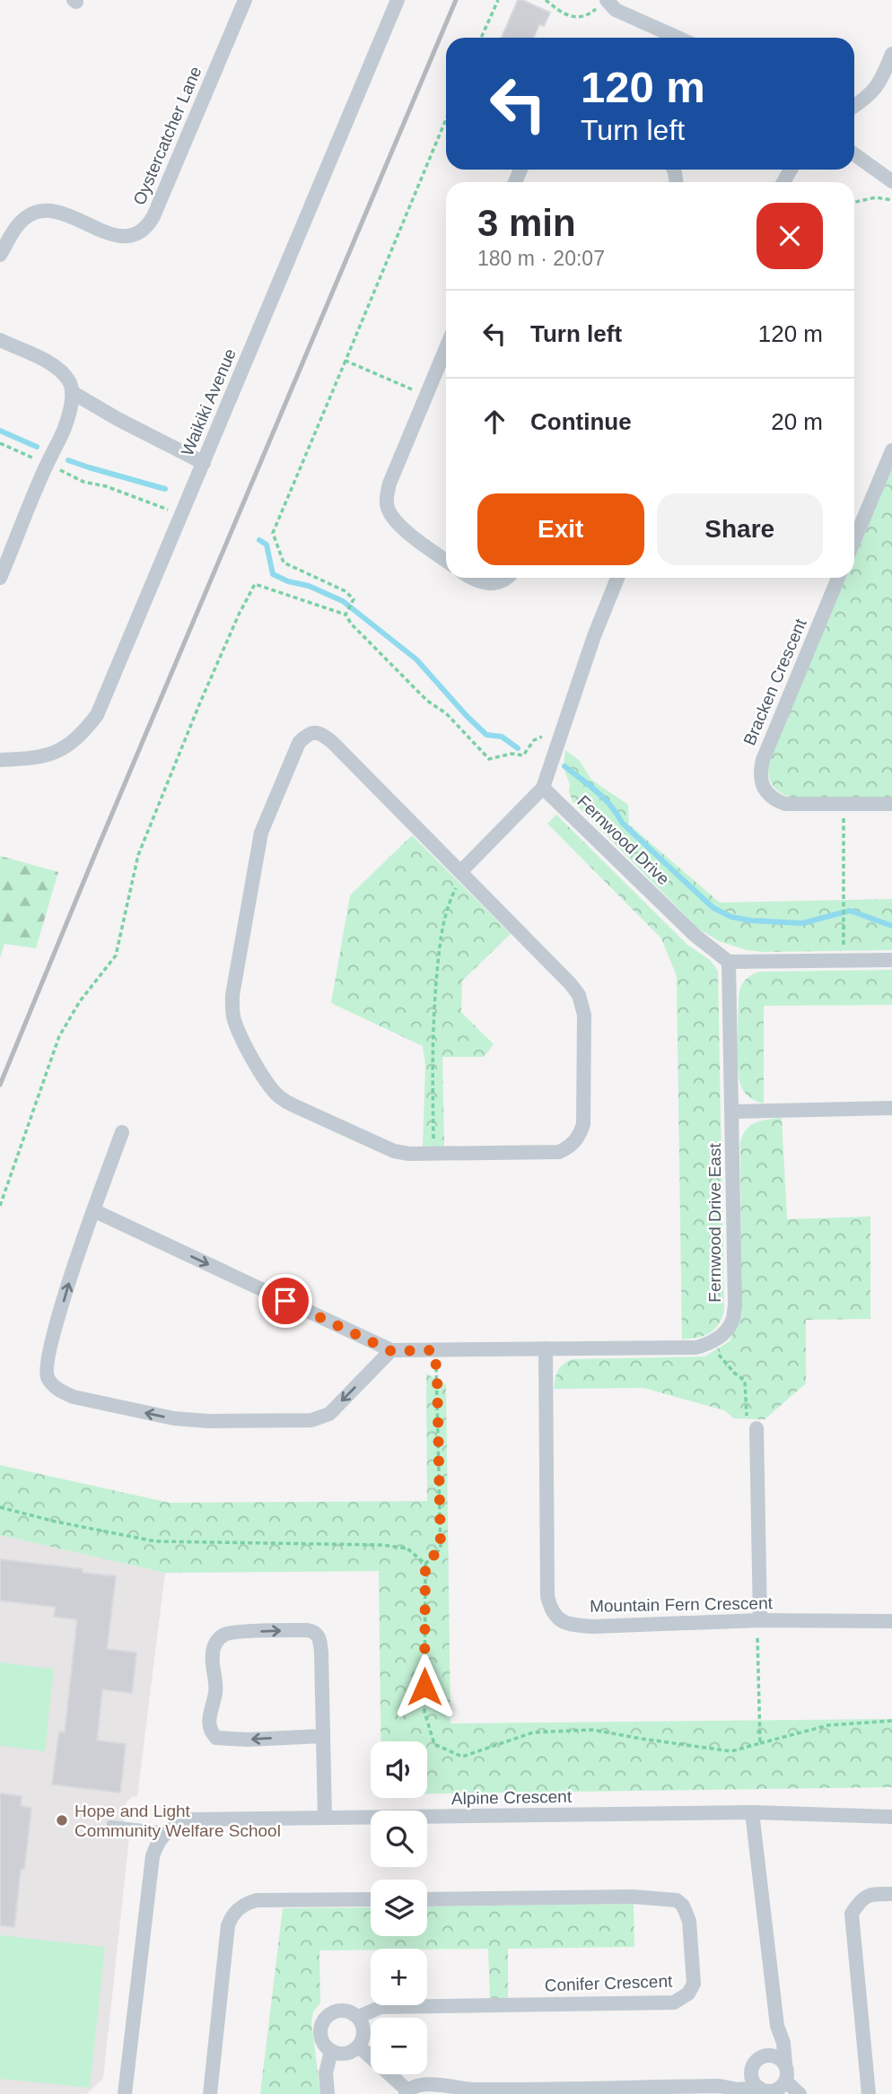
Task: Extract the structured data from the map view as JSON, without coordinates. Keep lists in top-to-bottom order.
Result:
{
  "streets": {
    "street": [
      "Oystercatcher Lane",
      "Waikiki Avenue",
      "Bracken Crescent",
      "Fernwood Drive",
      "Fernwood Drive East",
      "Mountain Fern Crescent",
      "Alpine Crescent",
      "Conifer Crescent"
    ]
  },
  "crossings": [
    ["Fernwood Drive", "Fernwood Drive East"]
  ],
  "places": ["Hope and Light Community Welfare School"],
  "page": {
    "turn": ["120 m", "Turn left"],
    "heading": ["3 min", "180 m · 20:07"],
    "list": [
      {
        "name": "Turn left",
        "value": "120 m"
      },
      {
        "name": "Continue",
        "value": "20 m"
      }
    ],
    "buttons": ["Exit", "Share"],
    "map_buttons": ["+", "−"]
  }
}
